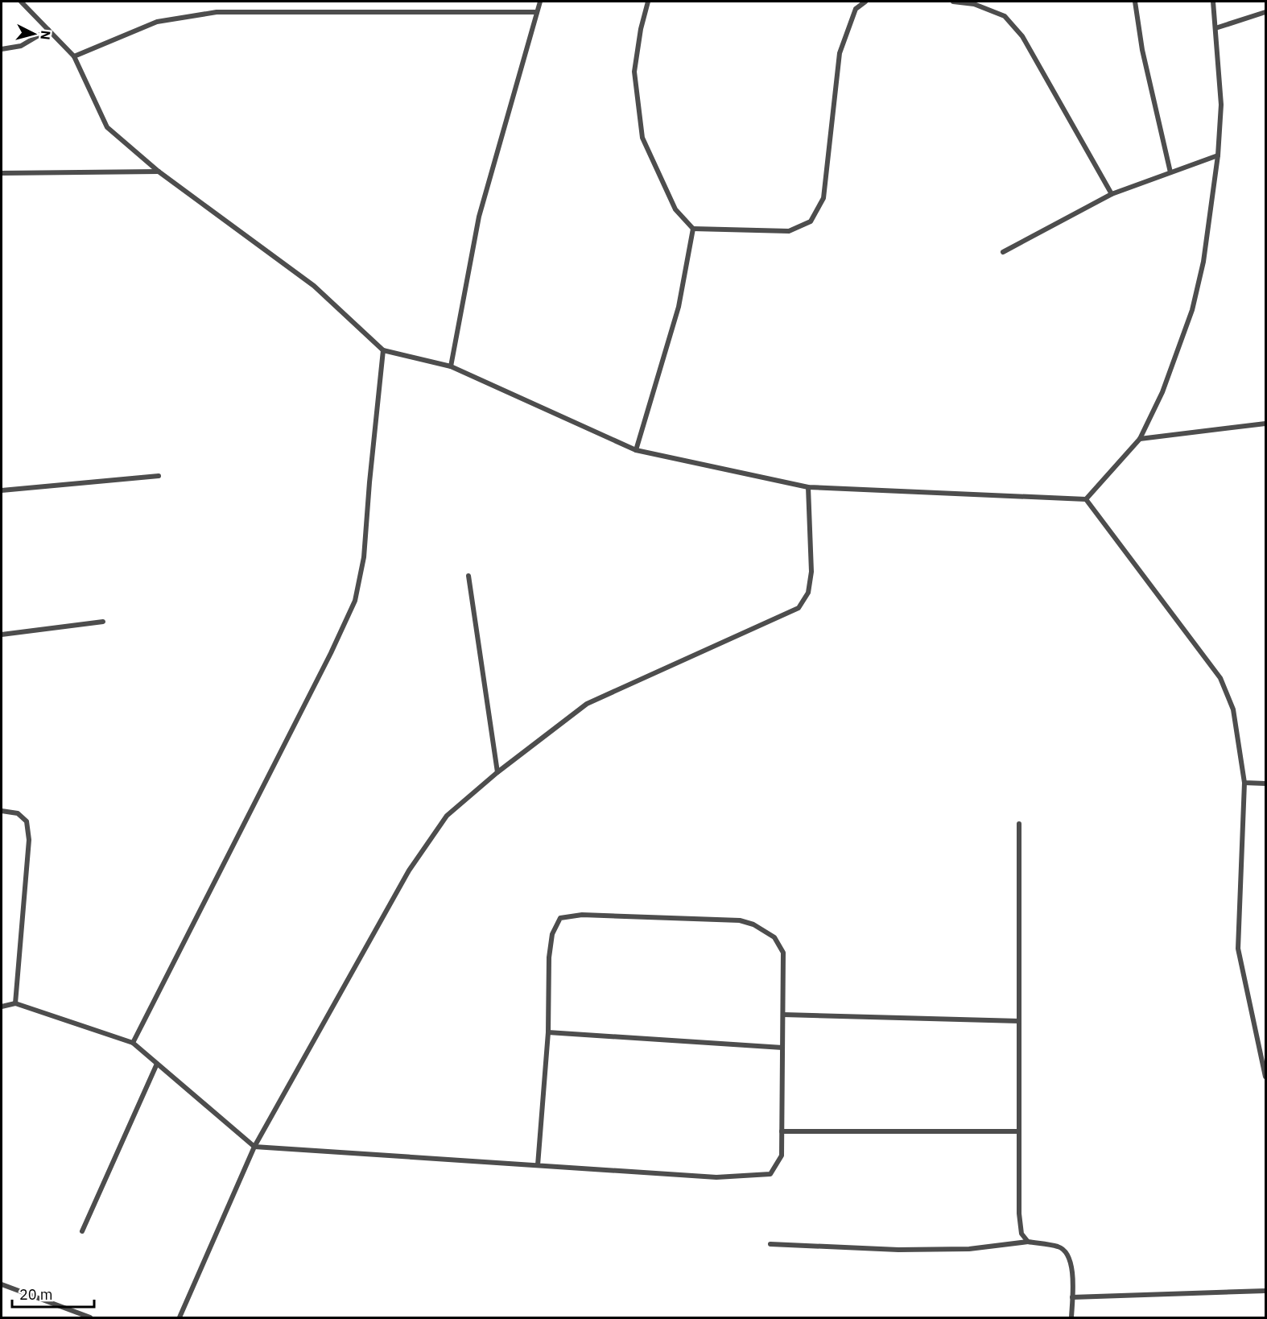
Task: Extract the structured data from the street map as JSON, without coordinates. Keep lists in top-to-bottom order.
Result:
{
  "scale_bar": "20 m",
  "north": "right"
}
